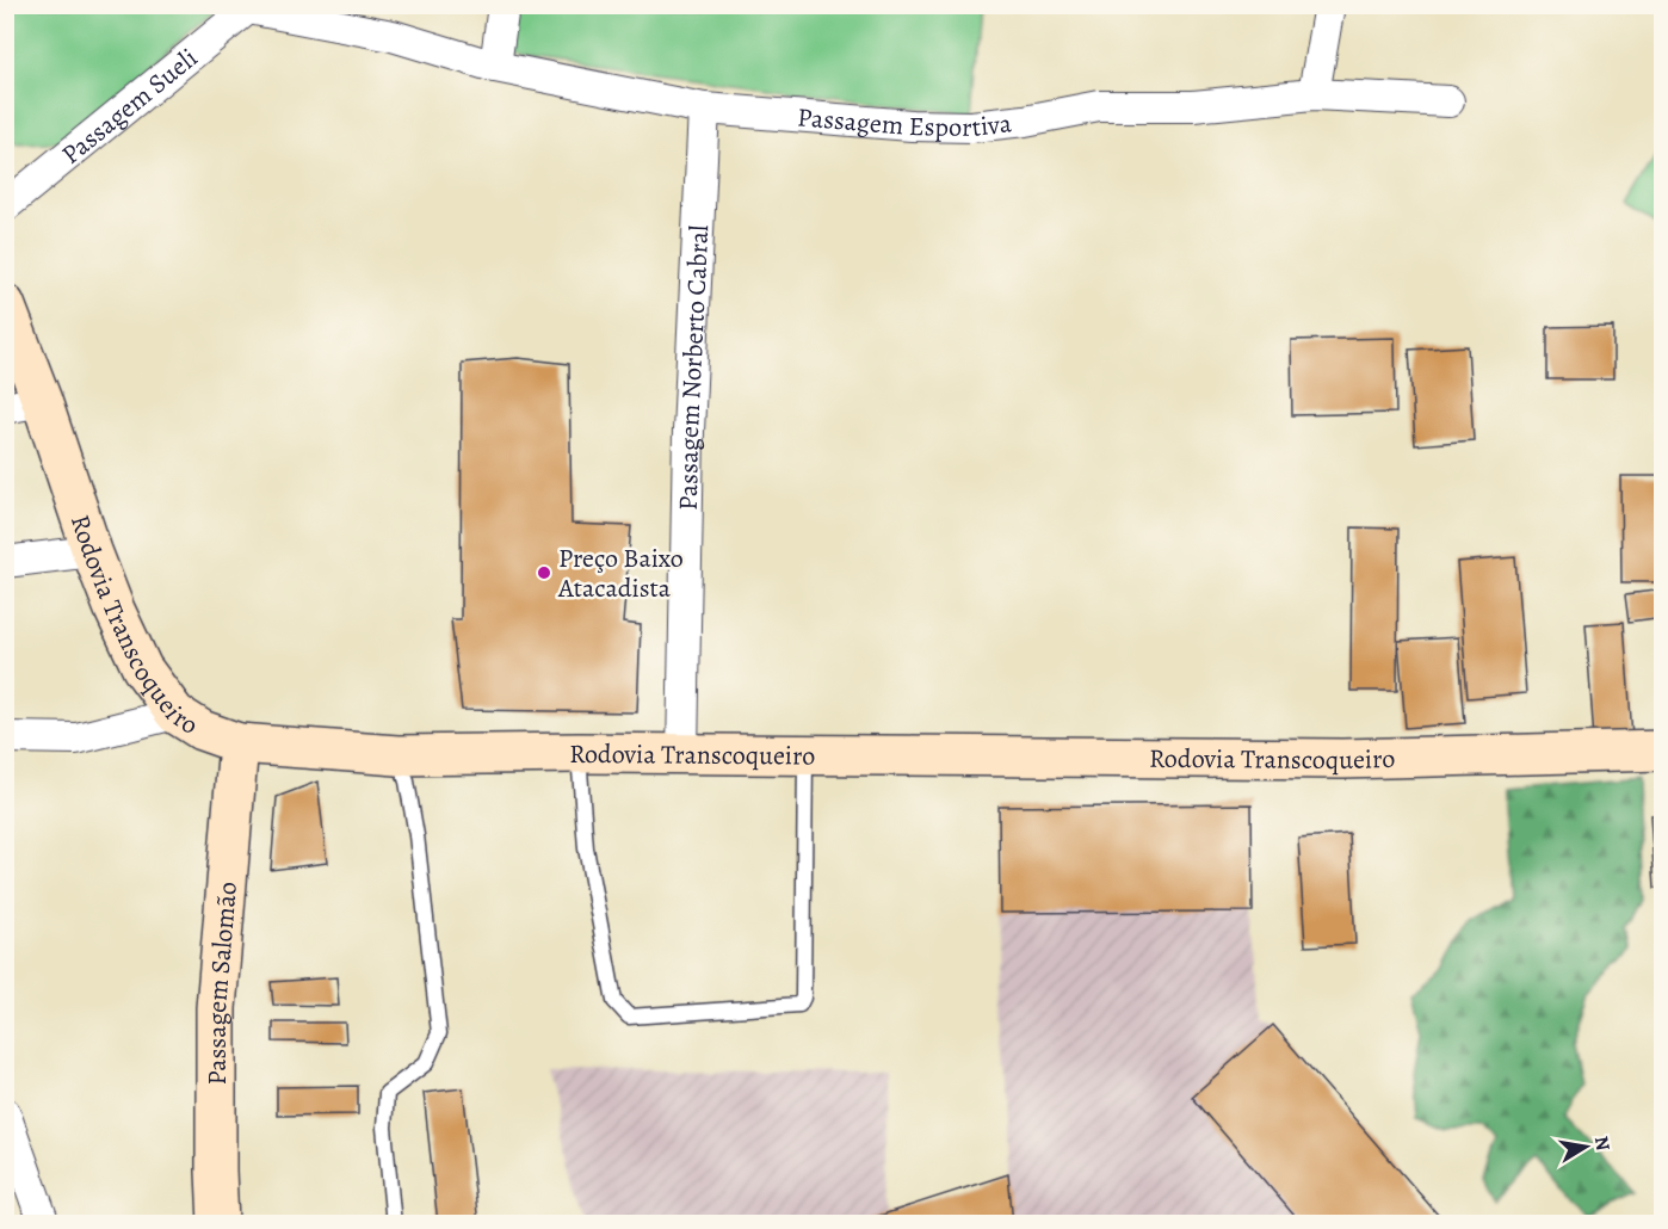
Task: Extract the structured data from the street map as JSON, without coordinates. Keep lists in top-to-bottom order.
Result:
{
  "streets": {
    "main road": ["Rodovia Transcoqueiro", "Passagem Salomão"],
    "street": ["Passagem Sueli", "Passagem Esportiva", "Passagem Norberto Cabral"]
  },
  "crossings": [
    ["Passagem Sueli", "Passagem Esportiva"],
    ["Passagem Esportiva", "Passagem Norberto Cabral"],
    ["Passagem Norberto Cabral", "Rodovia Transcoqueiro"],
    ["Rodovia Transcoqueiro", "Passagem Salomão"]
  ],
  "places": ["Preço Baixo Atacadista"],
  "north": "right"
}
